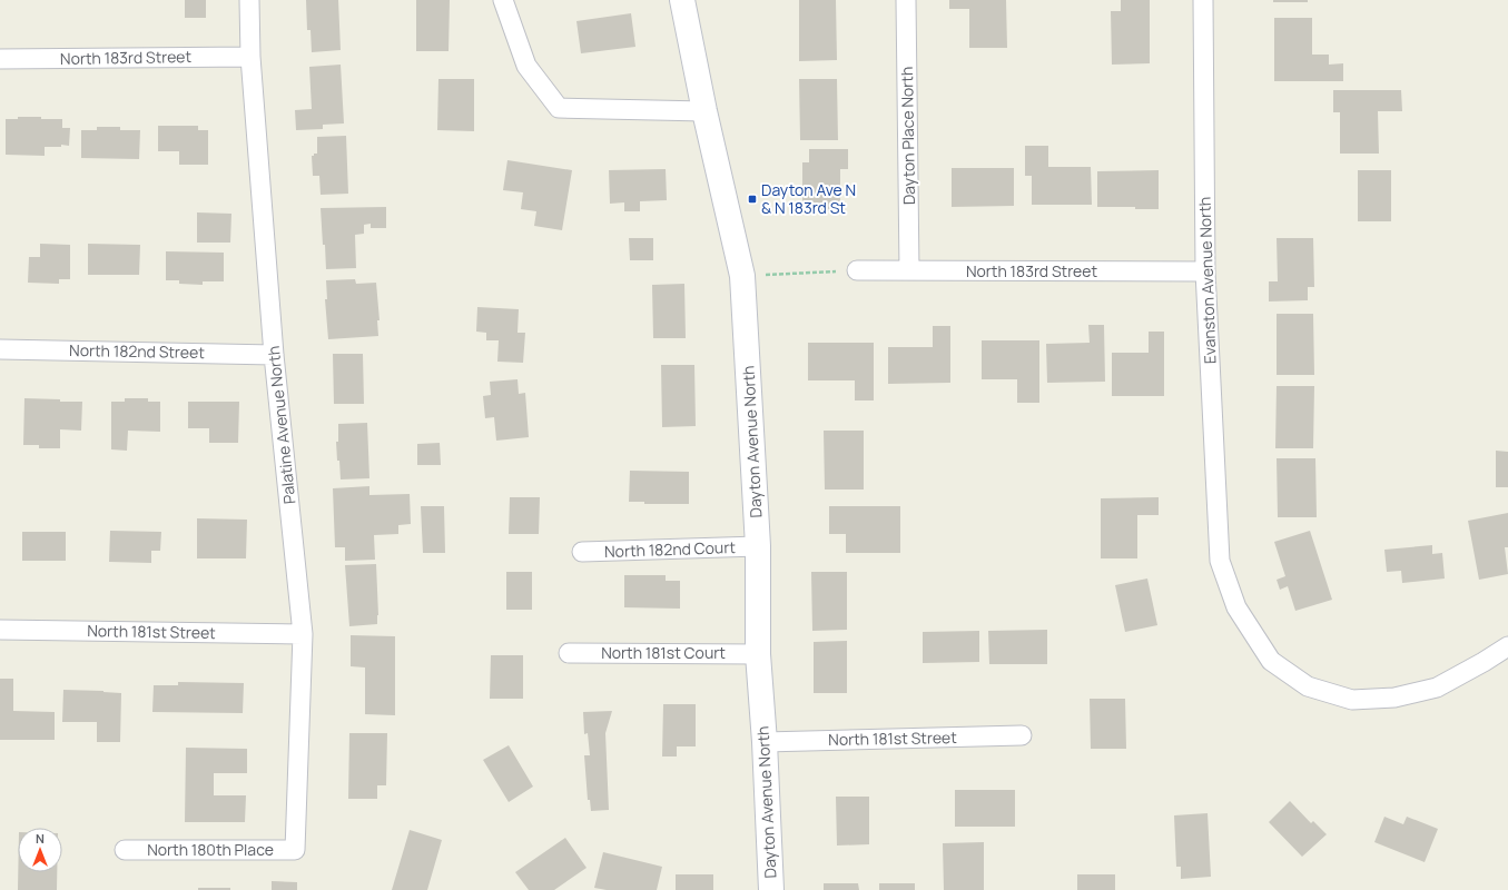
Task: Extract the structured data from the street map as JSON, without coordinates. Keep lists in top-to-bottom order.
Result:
{
  "streets": {
    "street": [
      "North 183rd Street",
      "Dayton Place North",
      "Evanston Avenue North",
      "North 182nd Street",
      "Palatine Avenue North",
      "Dayton Avenue North",
      "North 182nd Court",
      "North 181st Street",
      "North 181st Court",
      "North 180th Place"
    ]
  },
  "crossings": [
    ["North 183rd Street", "Dayton Place North"],
    ["North 183rd Street", "Evanston Avenue North"],
    ["North 183rd Street", "Palatine Avenue North"],
    ["North 182nd Street", "Palatine Avenue North"],
    ["Palatine Avenue North", "North 181st Street"],
    ["Palatine Avenue North", "North 180th Place"],
    ["Dayton Avenue North", "North 182nd Court"],
    ["Dayton Avenue North", "North 181st Street"],
    ["Dayton Avenue North", "North 181st Court"]
  ],
  "places": {
    "transit": ["Dayton Ave N & N 183rd St"]
  },
  "north": "top"
}
